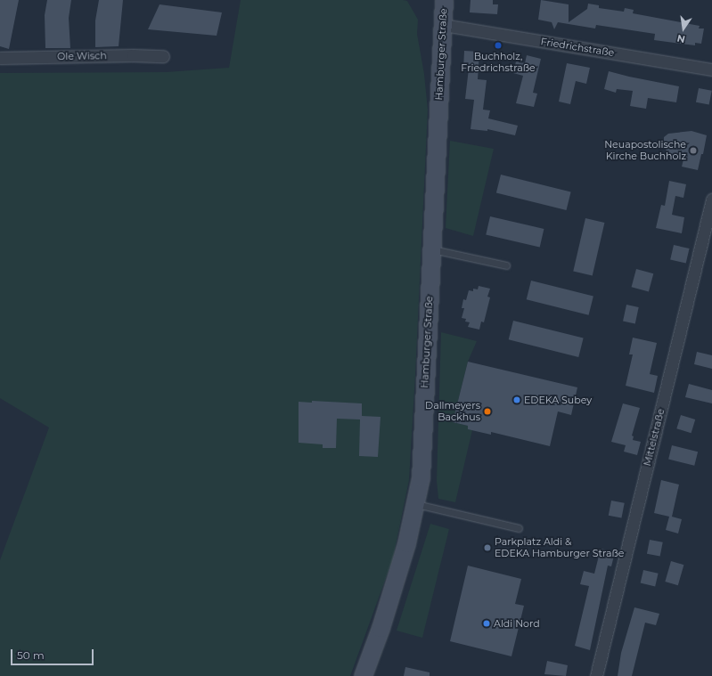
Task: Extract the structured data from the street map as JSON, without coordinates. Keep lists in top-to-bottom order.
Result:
{
  "streets": {
    "main road": ["Hamburger Straße"],
    "street": ["Friedrichstraße", "Ole Wisch", "Mittelstraße"]
  },
  "crossings": [
    ["Friedrichstraße", "Hamburger Straße"]
  ],
  "places": [
    "Buchholz, Friedrichstraße",
    "Neuapostolische Kirche Buchholz",
    "EDEKA Subey",
    "Dallmeyers Backhus",
    "Parkplatz Aldi & EDEKA Hamburger Straße",
    "Aldi Nord"
  ],
  "scale_bar": "50 m",
  "north": "bottom"
}
